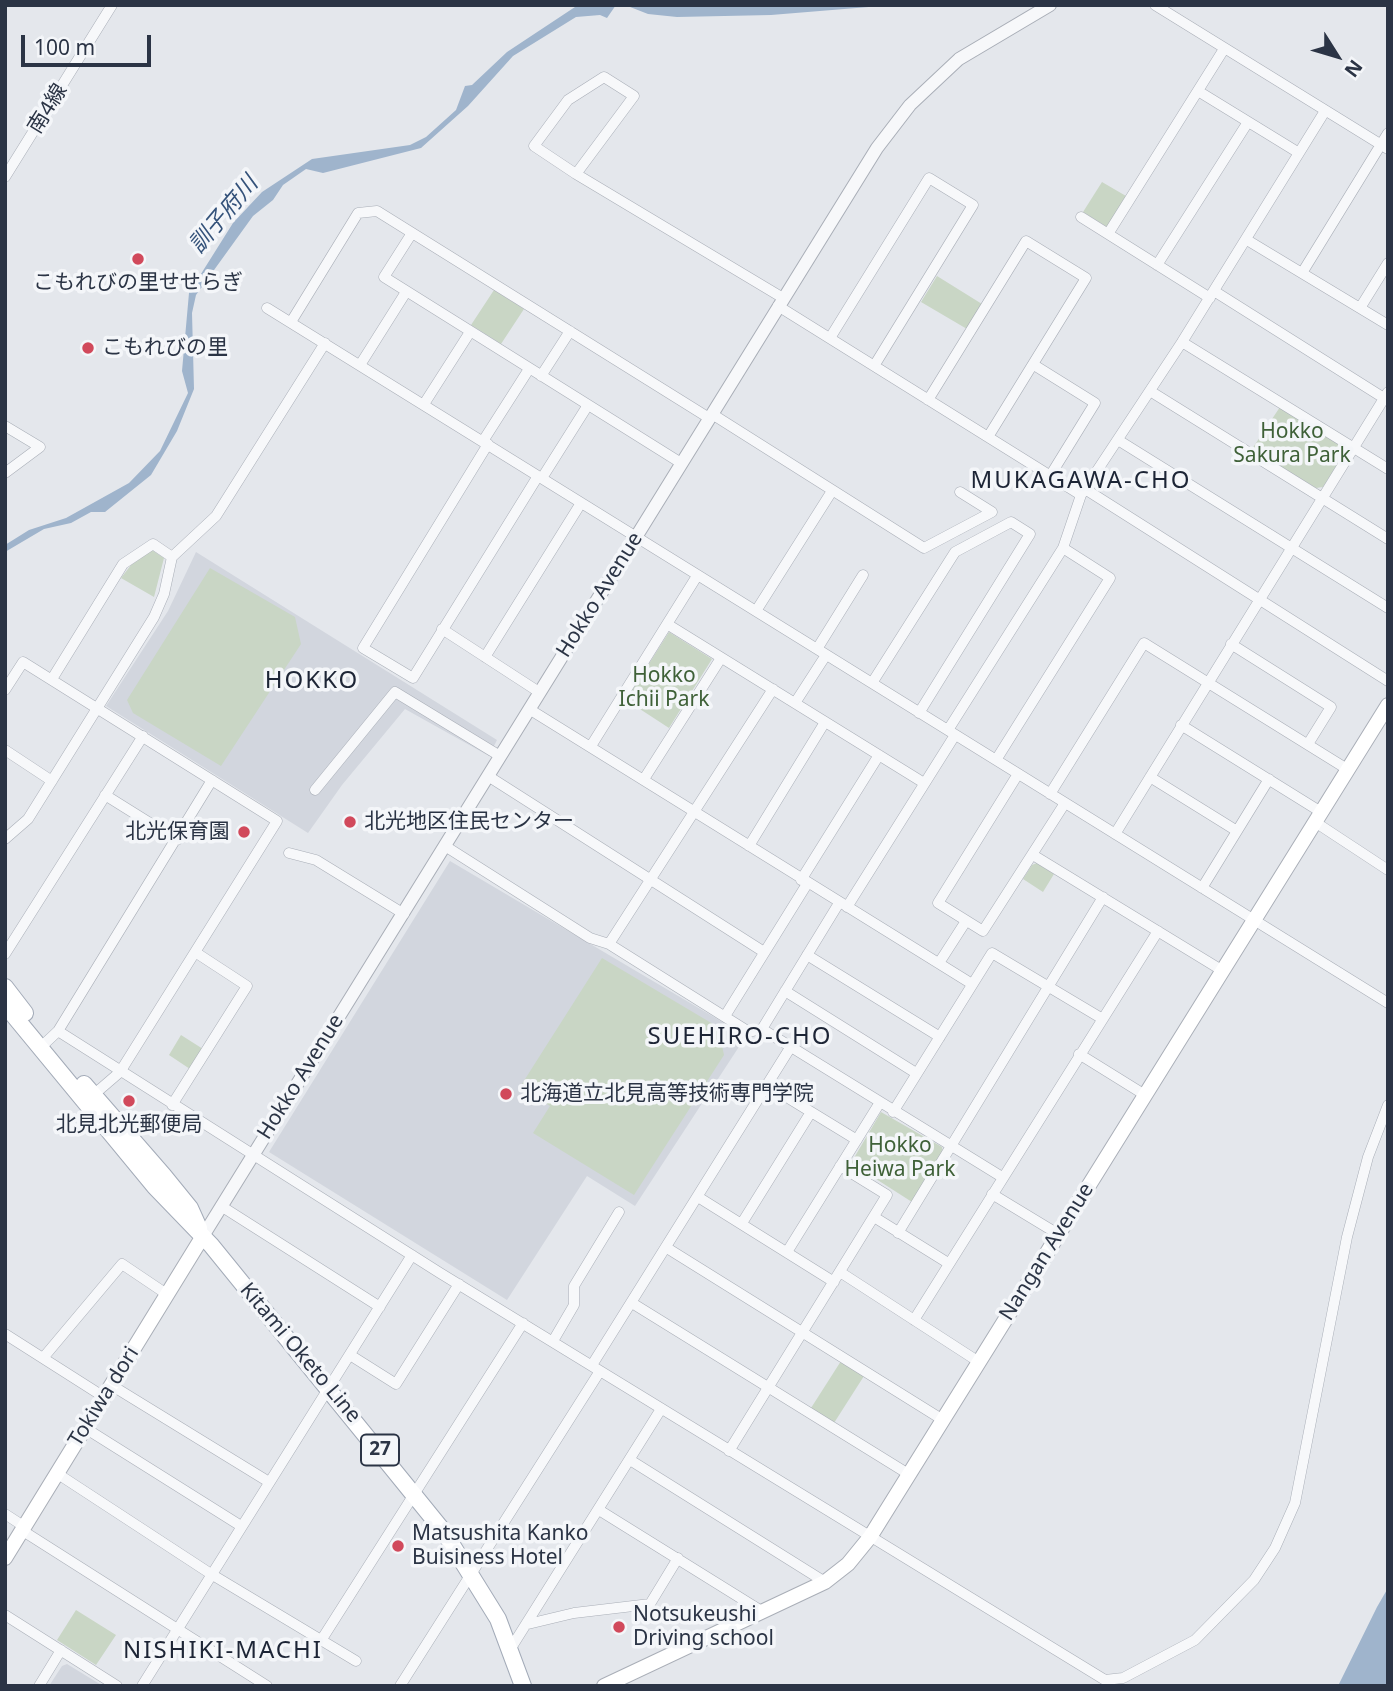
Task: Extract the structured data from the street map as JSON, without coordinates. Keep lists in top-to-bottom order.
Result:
{
  "streets": {
    "main road": [
      "Nangan Avenue",
      "Kitami Oketo Line",
      "Tokiwa dori",
      "27"
    ],
    "street": ["南4線", "Hokko Avenue"]
  },
  "crossings": [
    ["Hokko Avenue", "Kitami Oketo Line"],
    ["Hokko Avenue", "Tokiwa dori"],
    ["Kitami Oketo Line", "Tokiwa dori"]
  ],
  "districts": [
    "MUKAGAWA-CHO",
    "HOKKO",
    "SUEHIRO-CHO",
    "NISHIKI-MACHI"
  ],
  "water": ["訓子府川"],
  "parks": ["Hokko Sakura Park", "Hokko Ichii Park", "Hokko Heiwa Park"],
  "places": [
    "こもれびの里せせらぎ",
    "こもれびの里",
    "北光地区住民センター",
    "北光保育園",
    "北海道立北見高等技術専門学院",
    "北見北光郵便局",
    "Matsushita Kanko Buisiness Hotel",
    "Notsukeushi Driving school"
  ],
  "scale_bar": "100 m",
  "north": "bottom right"
}
